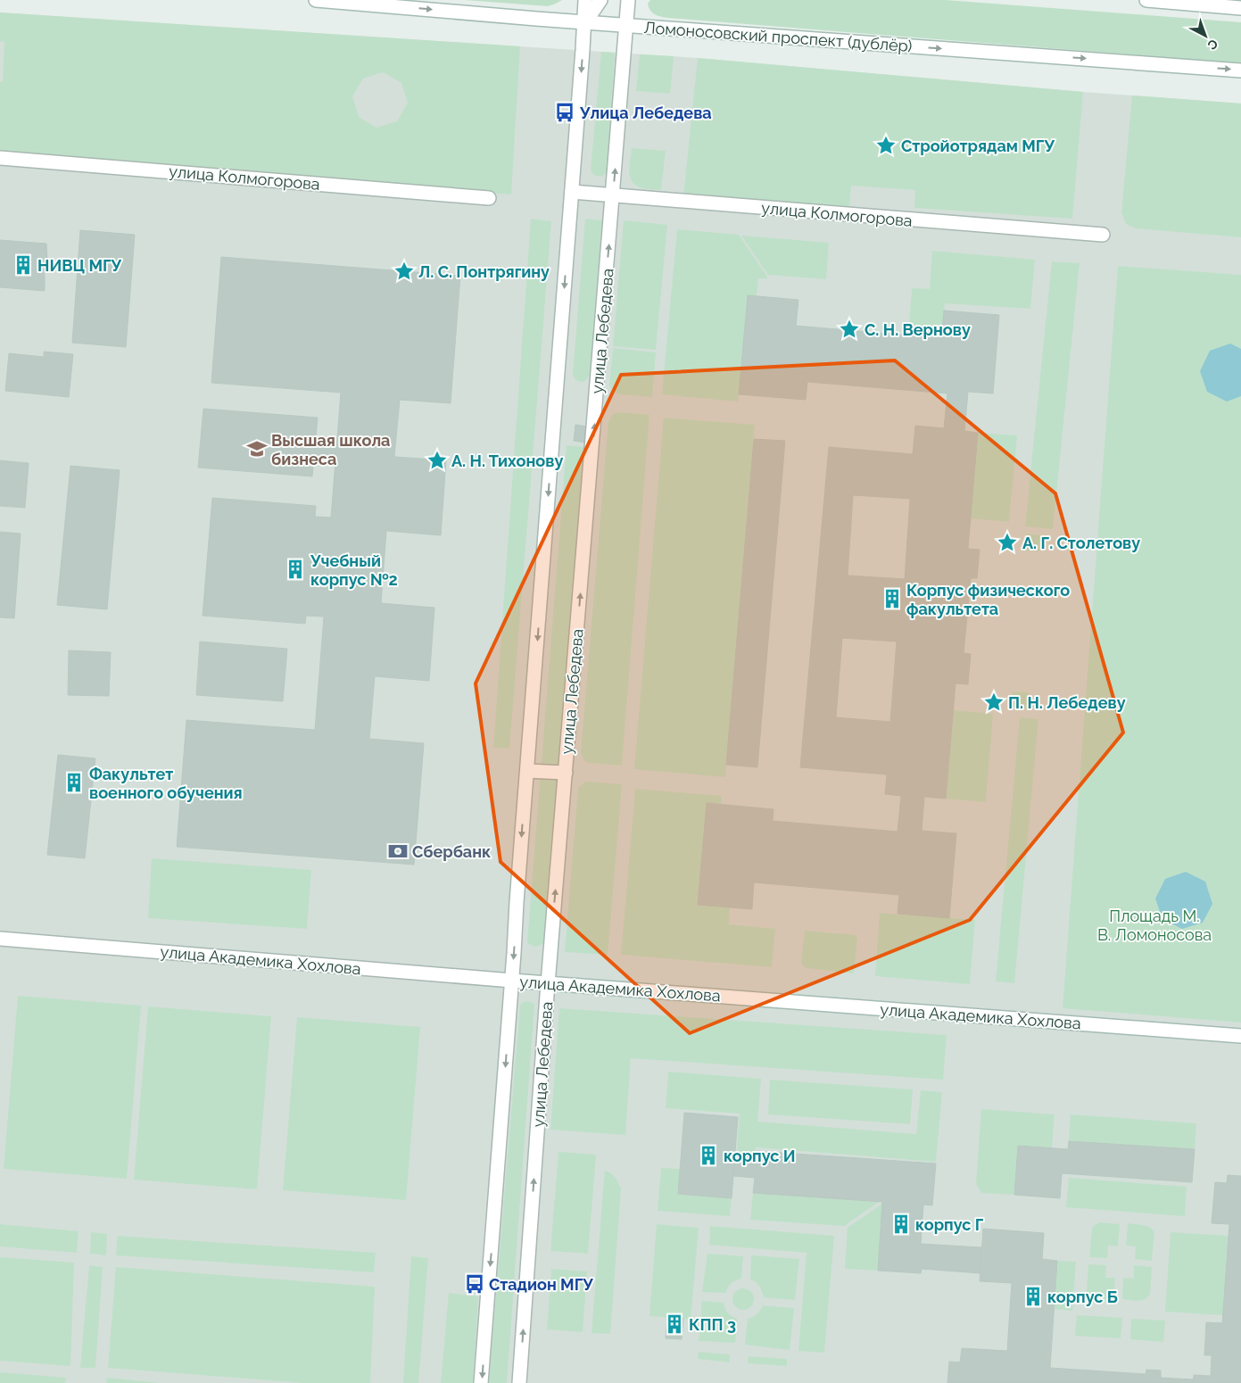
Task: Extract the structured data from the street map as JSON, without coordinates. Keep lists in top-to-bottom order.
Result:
{
  "streets": {
    "street": [
      "Ломоносовский проспект (дублёр)",
      "улица Колмогорова",
      "улица Лебедева",
      "улица Академика Хохлова"
    ]
  },
  "crossings": [
    ["Ломоносовский проспект (дублёр)", "улица Лебедева"],
    ["улица Колмогорова", "улица Лебедева"],
    ["улица Лебедева", "улица Академика Хохлова"]
  ],
  "one_way": ["Ломоносовский проспект (дублёр)"],
  "parks": ["Площадь М. В. Ломоносова"],
  "places": {
    "bus stop": ["Улица Лебедева", "Стадион МГУ"],
    "place": [
      "Стройотрядам МГУ",
      "Л. С. Понтрягину",
      "С. Н. Вернову",
      "А. Н. Тихонову",
      "А. Г. Столетову",
      "П. Н. Лебедеву"
    ],
    "building": [
      "НИВЦ МГУ",
      "Учебный корпус №2",
      "Корпус физического факультета",
      "Факультет военного обучения",
      "корпус И",
      "корпус Г",
      "корпус Б",
      "КПП 3"
    ],
    "school or university": ["Высшая школа бизнеса"],
    "bank": ["Сбербанк"]
  },
  "north": "bottom right"
}
